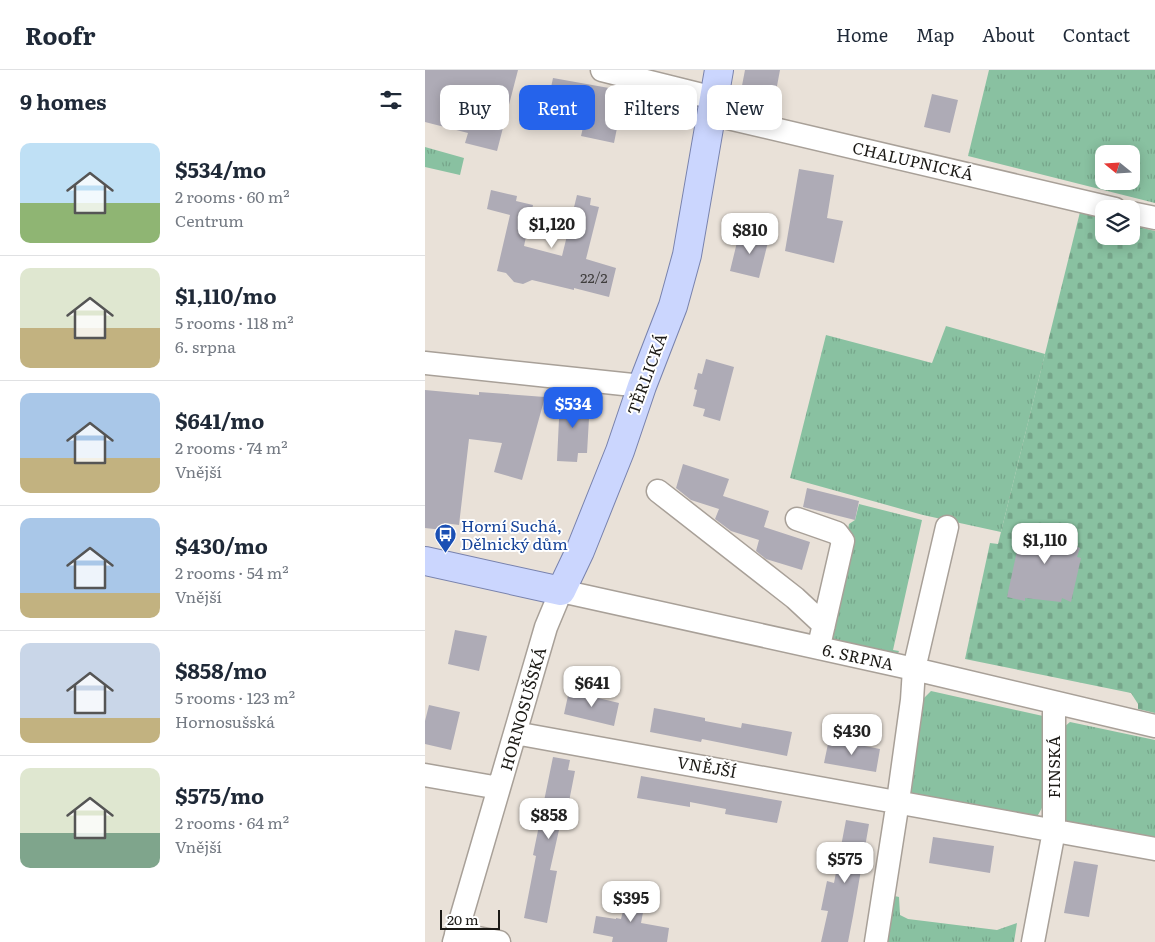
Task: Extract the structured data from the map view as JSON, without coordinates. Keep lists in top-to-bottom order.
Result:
{
  "streets": {
    "main road": ["TĚRLICKÁ"],
    "street": [
      "CHALUPNICKÁ",
      "6. SRPNA",
      "HORNOSUŠSKÁ",
      "VNĚJŠÍ",
      "FINSKÁ"
    ]
  },
  "crossings": [
    ["TĚRLICKÁ", "6. SRPNA"],
    ["TĚRLICKÁ", "HORNOSUŠSKÁ"],
    ["6. SRPNA", "HORNOSUŠSKÁ"],
    ["6. SRPNA", "FINSKÁ"],
    ["HORNOSUŠSKÁ", "VNĚJŠÍ"],
    ["VNĚJŠÍ", "FINSKÁ"]
  ],
  "places": {
    "bus stop": ["Horní Suchá, Dělnický dům"]
  },
  "house_numbers": ["22/2"],
  "scale_bar": "20 m",
  "north": "left",
  "page": {
    "header": "Roofr",
    "nav": [
      "Home",
      "Map",
      "About",
      "Contact"
    ],
    "heading": "9 homes",
    "chip": [
      "Buy",
      "Rent",
      "Filters",
      "New"
    ],
    "list": [
      {
        "name": "$534/mo",
        "note": "2 rooms · 60 m² · Centrum"
      },
      {
        "name": "$1,110/mo",
        "note": "5 rooms · 118 m² · 6. srpna"
      },
      {
        "name": "$641/mo",
        "note": "2 rooms · 74 m² · Vnější"
      },
      {
        "name": "$430/mo",
        "note": "2 rooms · 54 m² · Vnější"
      },
      {
        "name": "$858/mo",
        "note": "5 rooms · 123 m² · Hornosušská"
      },
      {
        "name": "$575/mo",
        "note": "2 rooms · 64 m² · Vnější"
      }
    ],
    "price": [
      "$1,120",
      "$810",
      "$534",
      "$1,110",
      "$641",
      "$430",
      "$858",
      "$575",
      "$395"
    ],
    "scale": "20 m"
  }
}
